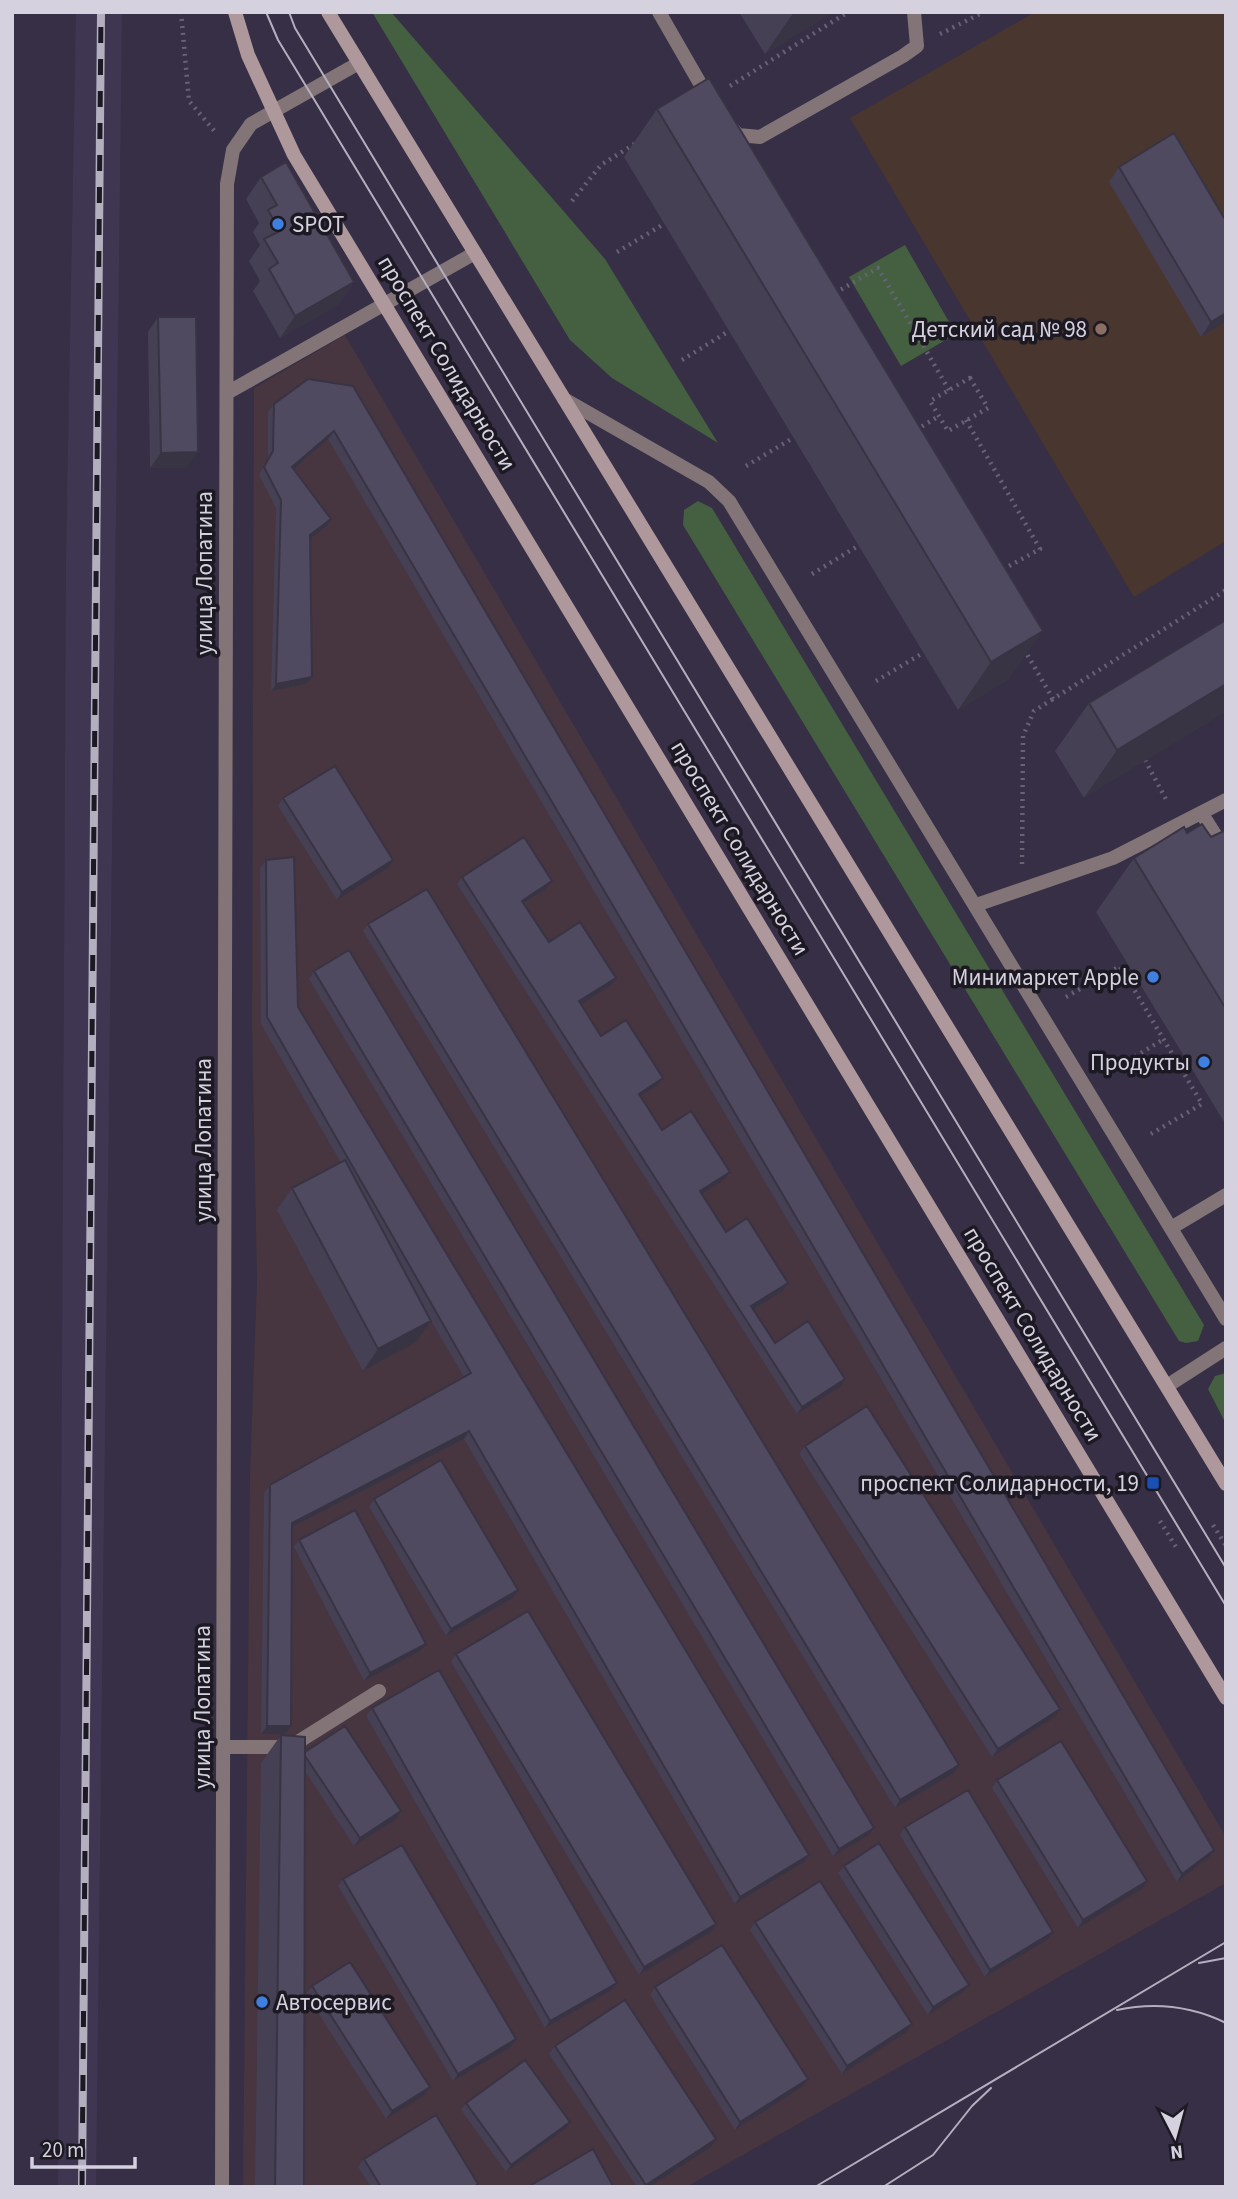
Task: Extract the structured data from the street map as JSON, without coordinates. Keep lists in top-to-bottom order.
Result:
{
  "streets": {
    "main road": ["проспект Солидарности"],
    "street": ["улица Лопатина"]
  },
  "crossings": [
    ["проспект Солидарности", "улица Лопатина"]
  ],
  "places": {
    "other": [
      "SPOT",
      "Детский сад № 98",
      "Минимаркет Apple",
      "Продукты",
      "Автосервис"
    ],
    "transit": ["проспект Солидарности, 19"]
  },
  "scale_bar": "20 m",
  "north": "bottom"
}
